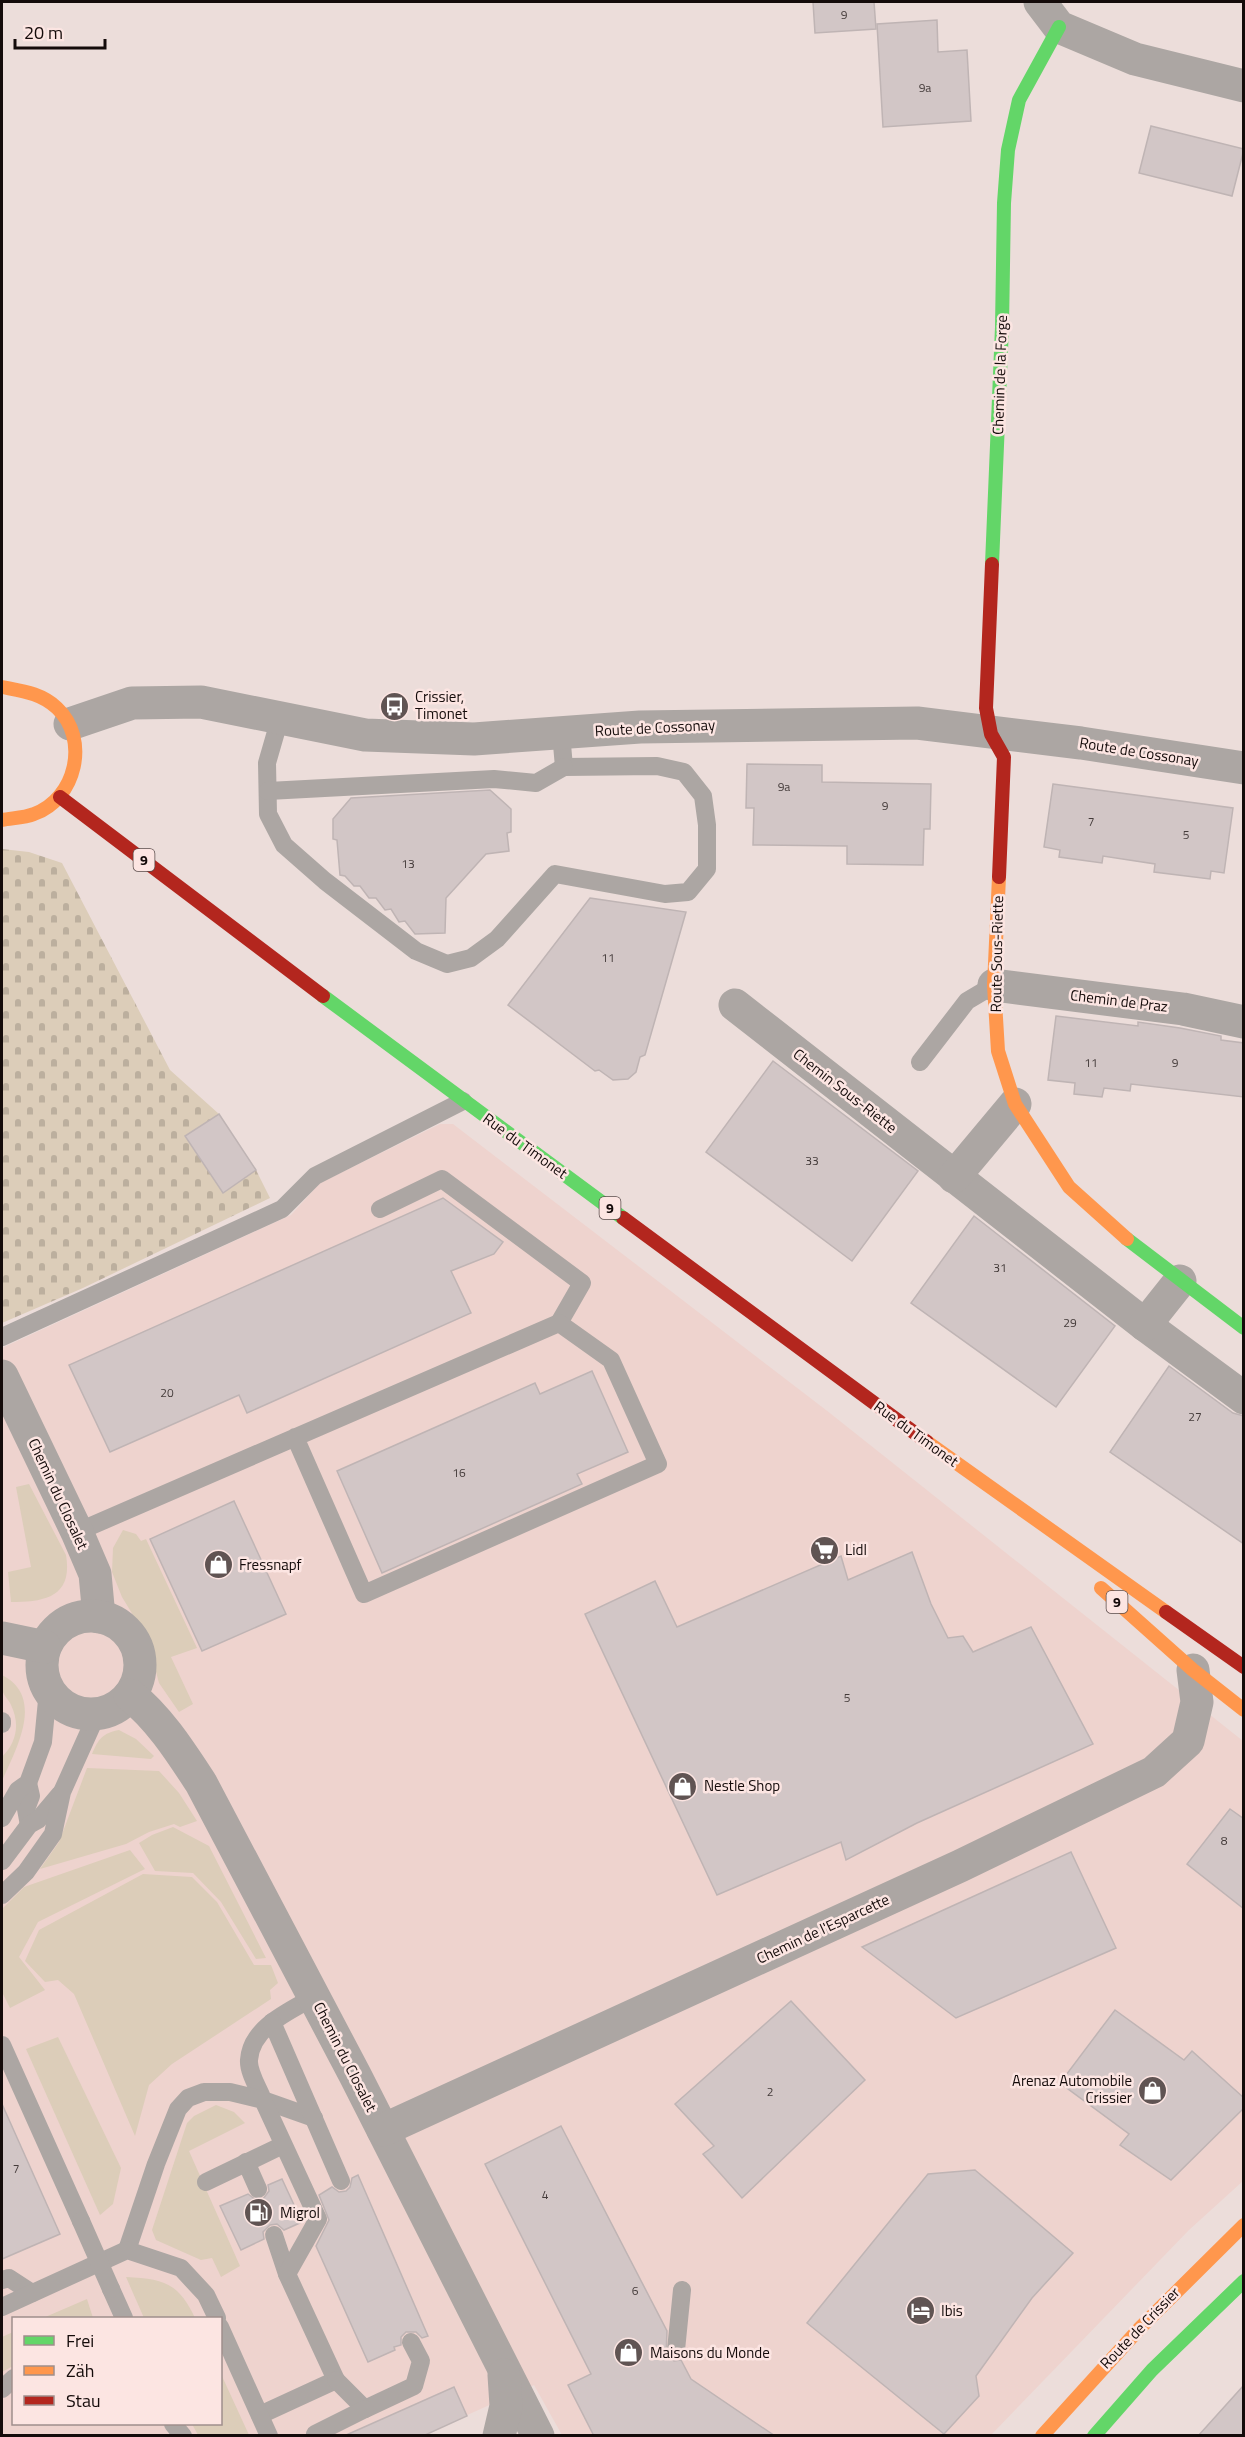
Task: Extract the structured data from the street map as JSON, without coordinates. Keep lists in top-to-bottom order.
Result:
{
  "streets": {
    "main road": [
      "Chemin de la Forge",
      "9",
      "Route Sous-Riette",
      "Rue du Timonet",
      "Route de Crissier"
    ],
    "street": [
      "Route de Cossonay",
      "Chemin de Praz",
      "Chemin Sous-Riette",
      "Chemin du Closalet",
      "Chemin de l'Esparcette"
    ]
  },
  "crossings": [
    ["Chemin de la Forge", "Route de Cossonay"],
    ["Chemin de la Forge", "Route Sous-Riette"],
    ["Route de Cossonay", "Route Sous-Riette"],
    ["Route Sous-Riette", "Chemin de Praz"],
    ["Rue du Timonet", "Chemin de l'Esparcette"],
    ["Chemin du Closalet", "Chemin de l'Esparcette"]
  ],
  "places": {
    "bus stop": ["Crissier, Timonet"],
    "supermarket": ["Lidl"],
    "shop": [
      "Fressnapf",
      "Nestle Shop",
      "Arenaz Automobile Crissier",
      "Maisons du Monde"
    ],
    "fuel station": ["Migrol"],
    "hotel": ["Ibis"]
  },
  "house_numbers": [
    "9",
    "9a",
    "9a",
    "9",
    "7",
    "5",
    "13",
    "11",
    "11",
    "9",
    "33",
    "31",
    "29",
    "20",
    "27",
    "16",
    "5",
    "8",
    "2",
    "7",
    "4",
    "6"
  ],
  "legend": ["Frei", "Zäh", "Stau"],
  "scale_bar": "20 m"
}
